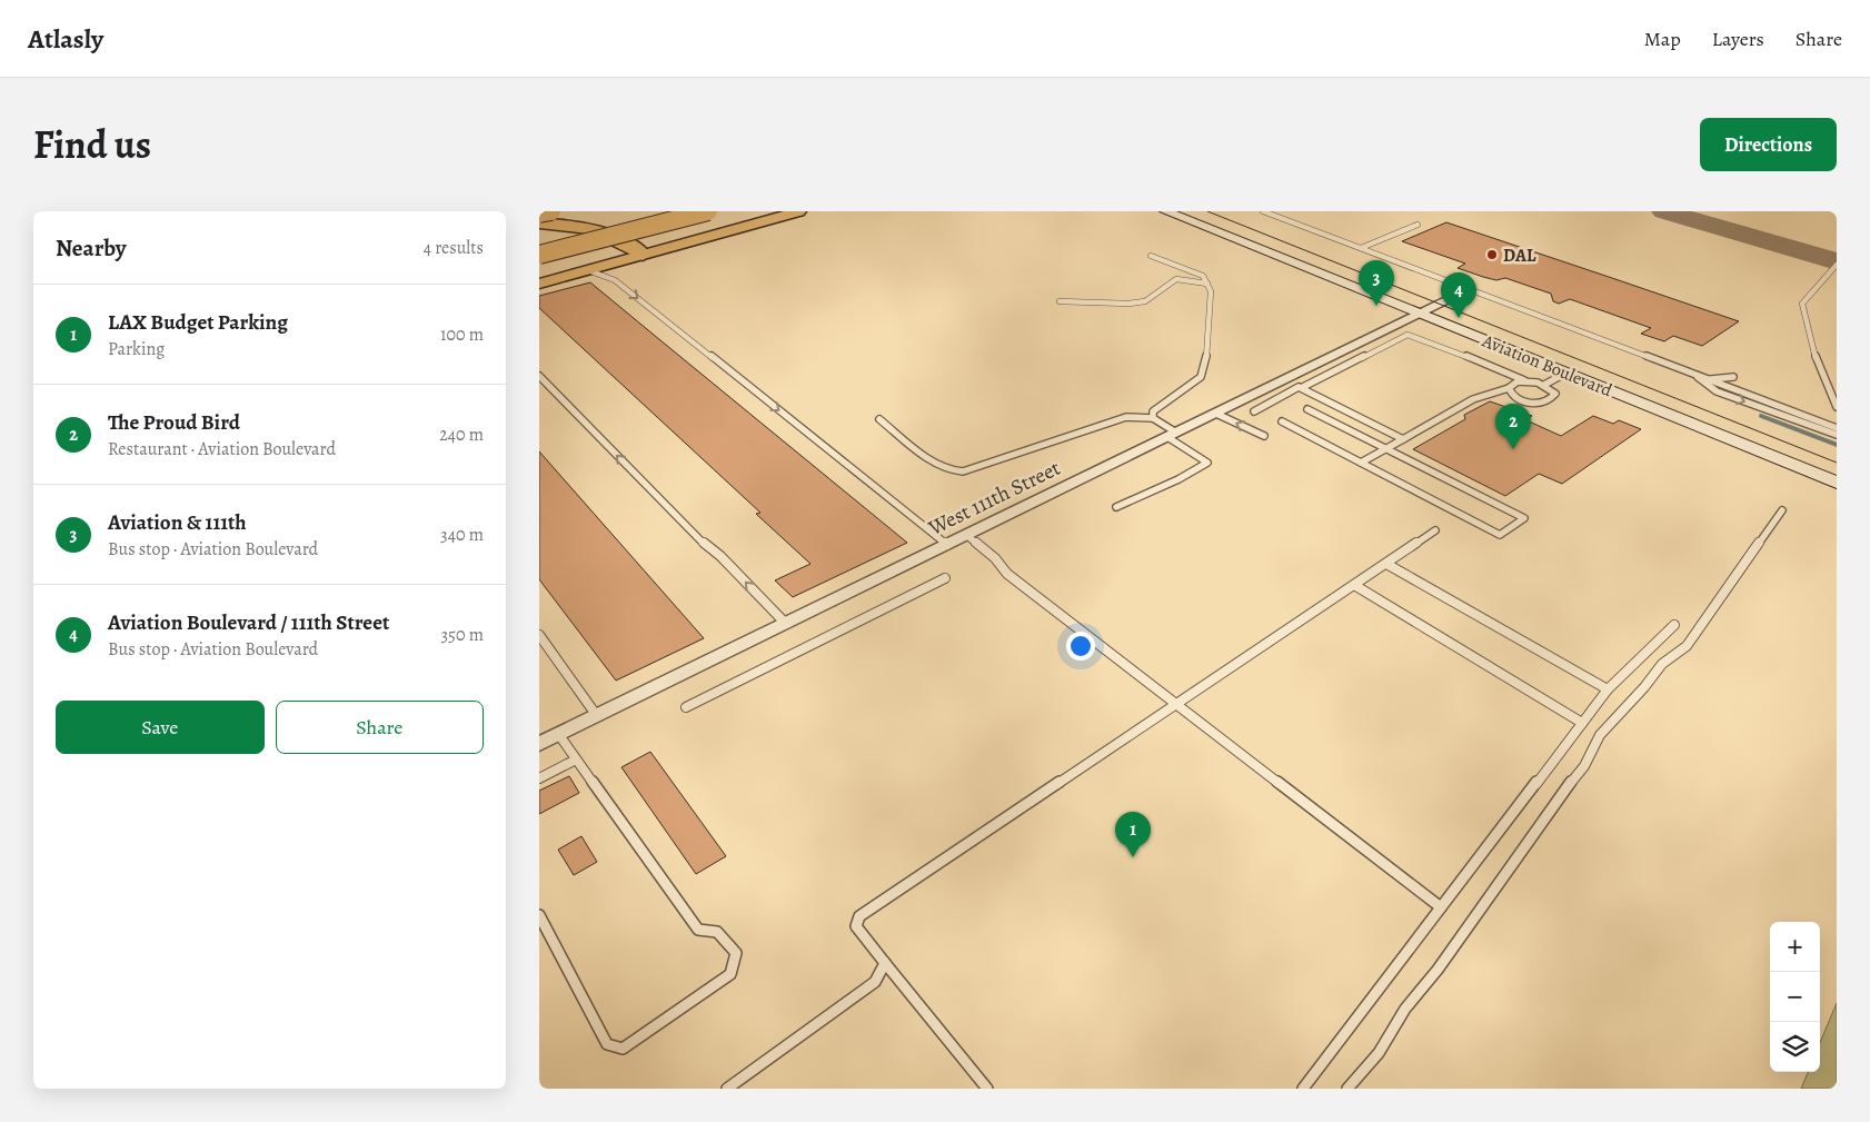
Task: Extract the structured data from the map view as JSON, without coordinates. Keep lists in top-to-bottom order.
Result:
{
  "streets": {
    "main road": ["Aviation Boulevard"],
    "street": ["West 111th Street"]
  },
  "crossings": [
    ["Aviation Boulevard", "West 111th Street"]
  ],
  "places": ["DAL"],
  "page": {
    "header": "Atlasly",
    "nav": ["Map", "Layers", "Share"],
    "title": "Find us",
    "buttons": [
      "Directions",
      ["Save", "Share"]
    ],
    "heading": ["Nearby", "4 results"],
    "pins": [
      "3",
      "4",
      "2",
      "1"
    ],
    "list": [
      {
        "mark": "1",
        "name": "LAX Budget Parking",
        "note": "Parking",
        "value": "100 m"
      },
      {
        "mark": "2",
        "name": "The Proud Bird",
        "note": "Restaurant · Aviation Boulevard",
        "value": "240 m"
      },
      {
        "mark": "3",
        "name": "Aviation & 111th",
        "note": "Bus stop · Aviation Boulevard",
        "value": "340 m"
      },
      {
        "mark": "4",
        "name": "Aviation Boulevard / 111th Street",
        "note": "Bus stop · Aviation Boulevard",
        "value": "350 m"
      }
    ],
    "map_buttons": ["+", "−"]
  }
}
